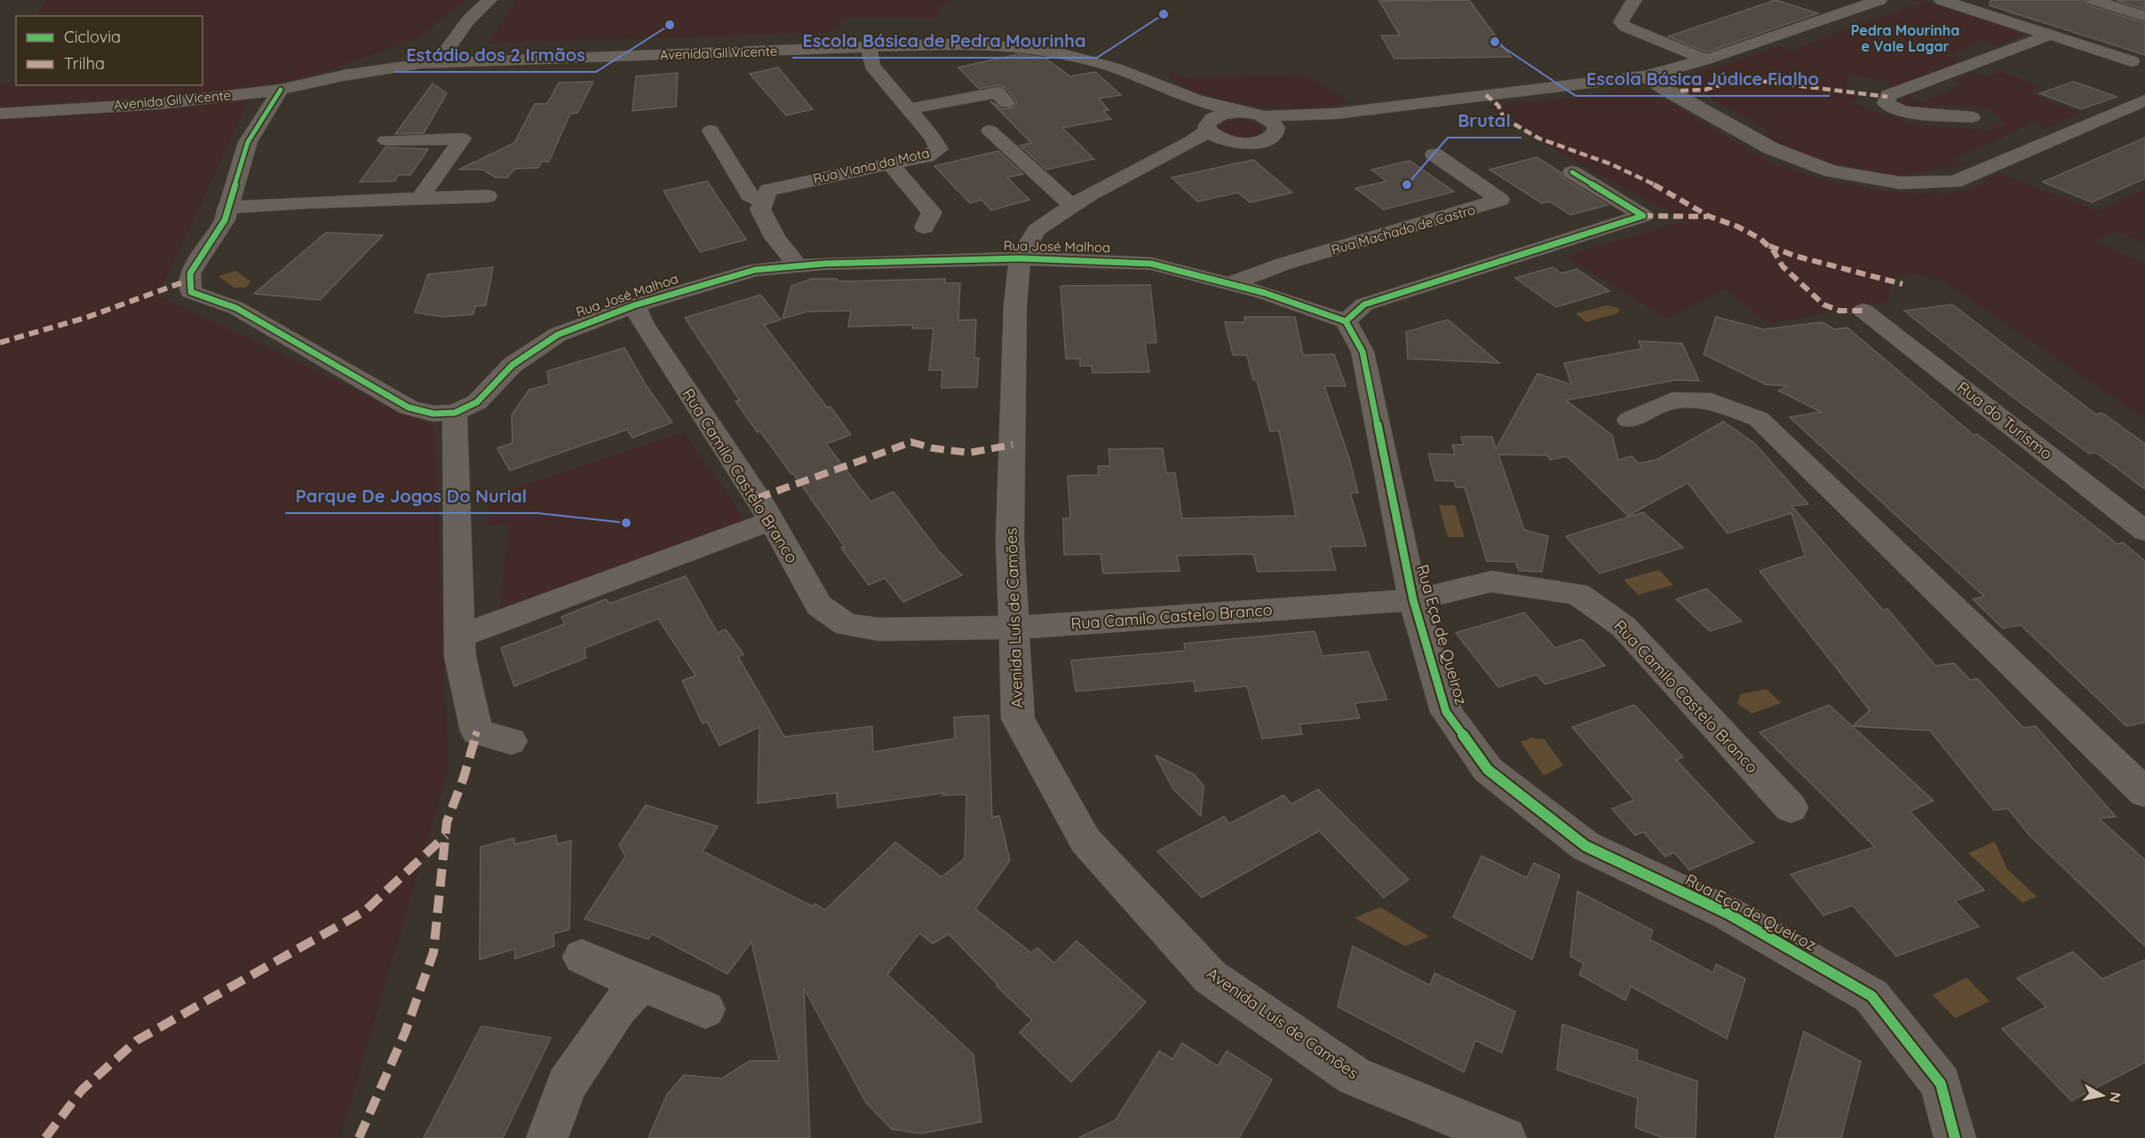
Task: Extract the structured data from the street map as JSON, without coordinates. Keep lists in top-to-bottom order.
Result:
{
  "streets": {
    "street": [
      "Avenida Gil Vicente",
      "Rua Viana da Mota",
      "Rua Machado de Castro",
      "Rua José Malhoa",
      "Rua do Turismo",
      "Rua Camilo Castelo Branco",
      "Avenida Luís de Camões",
      "Rua Eça de Queiroz"
    ]
  },
  "crossings": [
    ["Avenida Gil Vicente", "Rua Viana da Mota"],
    ["Avenida Gil Vicente", "Rua José Malhoa"],
    ["Rua Machado de Castro", "Rua José Malhoa"],
    ["Rua José Malhoa", "Rua Camilo Castelo Branco"],
    ["Rua José Malhoa", "Avenida Luís de Camões"],
    ["Rua José Malhoa", "Rua Eça de Queiroz"],
    ["Rua Camilo Castelo Branco", "Avenida Luís de Camões"],
    ["Rua Camilo Castelo Branco", "Rua Eça de Queiroz"]
  ],
  "districts": ["Pedra Mourinha e Vale Lagar"],
  "places": [
    "Escola Básica de Pedra Mourinha",
    "Estádio dos 2 Irmãos",
    "Escola Básica Júdice Fialho",
    "Brutal",
    "Parque De Jogos Do Nurial"
  ],
  "legend": ["Ciclovia", "Trilha"],
  "north": "right"
}
